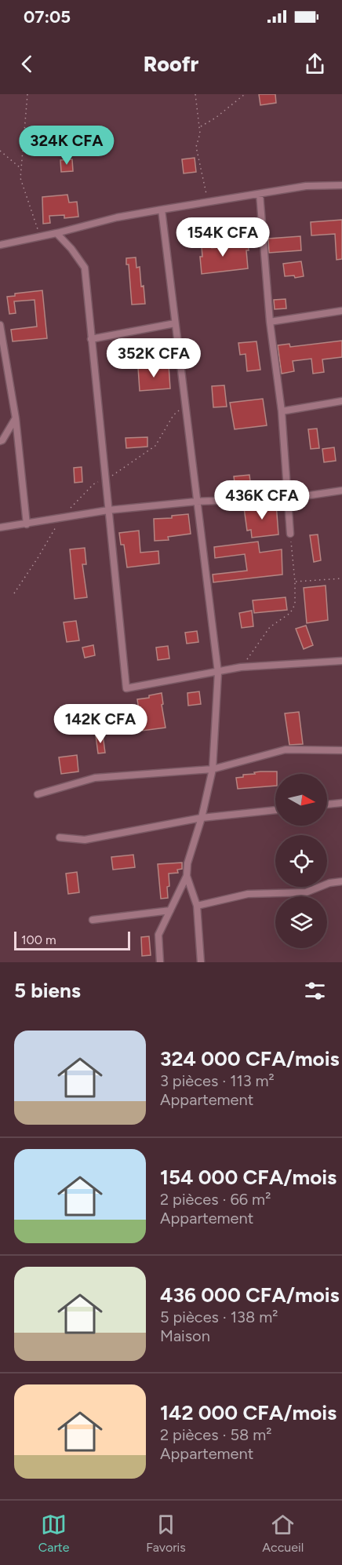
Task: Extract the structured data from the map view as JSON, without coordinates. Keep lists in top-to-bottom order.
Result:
{
  "scale_bar": "100 m",
  "north": "right",
  "page": {
    "status": "07:05",
    "header": "Roofr",
    "price": [
      "324K CFA",
      "154K CFA",
      "352K CFA",
      "436K CFA",
      "142K CFA"
    ],
    "scale": "100 m",
    "heading": "5 biens",
    "list": [
      {
        "name": "324 000 CFA/mois",
        "note": "3 pièces · 113 m² · Appartement"
      },
      {
        "name": "154 000 CFA/mois",
        "note": "2 pièces · 66 m² · Appartement"
      },
      {
        "name": "436 000 CFA/mois",
        "note": "5 pièces · 138 m² · Maison"
      },
      {
        "name": "142 000 CFA/mois",
        "note": "2 pièces · 58 m² · Appartement"
      }
    ],
    "tabs": ["Carte", "Favoris", "Accueil"]
  }
}
